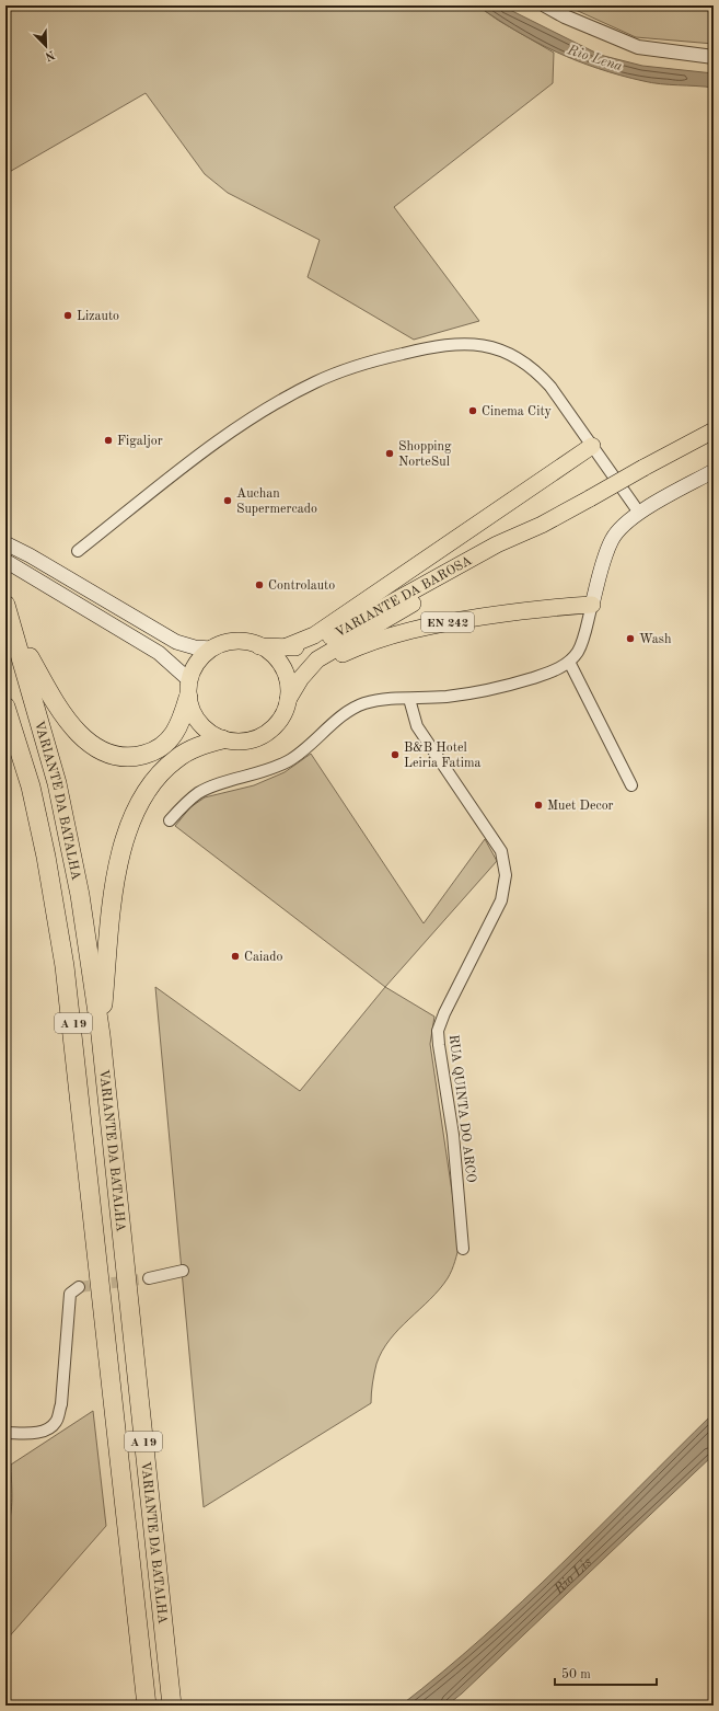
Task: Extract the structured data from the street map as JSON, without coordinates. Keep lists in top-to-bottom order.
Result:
{
  "streets": {
    "highway": ["VARIANTE DA BATALHA", "A 19"],
    "main road": ["VARIANTE DA BAROSA", "EN 242"],
    "street": ["RUA QUINTA DO ARCO"]
  },
  "crossings": [
    ["VARIANTE DA BAROSA", "EN 242"]
  ],
  "water": ["Rio Lena", "Rio Lis"],
  "places": [
    "Lizauto",
    "Cinema City",
    "Figaljor",
    "Shopping NorteSul",
    "Auchan Supermercado",
    "Controlauto",
    "Wash",
    "B&B Hotel Leiria Fatima",
    "Muet Decor",
    "Caiado"
  ],
  "scale_bar": "50 m",
  "north": "bottom right"
}
